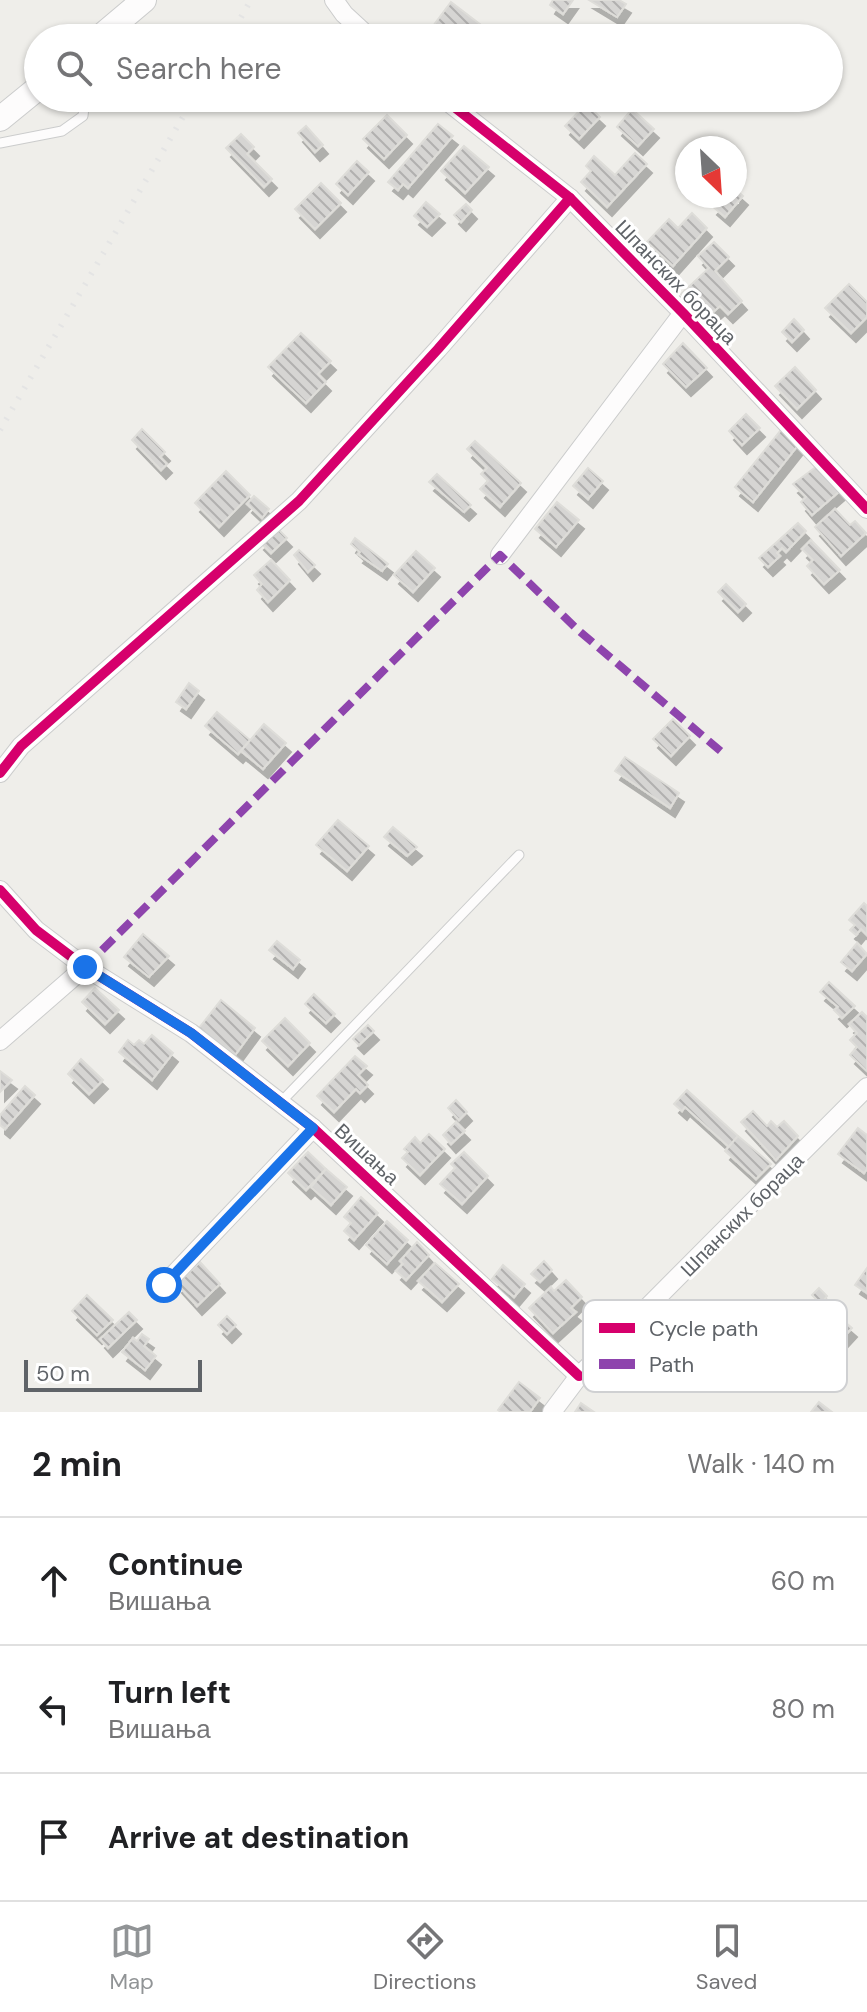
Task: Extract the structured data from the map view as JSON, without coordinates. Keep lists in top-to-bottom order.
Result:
{
  "streets": {
    "street": ["Шпанских бораца", "Вишања"]
  },
  "crossings": [
    ["Шпанских бораца", "Вишања"]
  ],
  "legend": ["Cycle path", "Path"],
  "scale_bar": "50 m",
  "north": "bottom right",
  "page": {
    "search": "Search here",
    "scale": "50 m",
    "heading": ["2 min", "Walk · 140 m"],
    "list": [
      ["Continue", "Вишања", "60 m"],
      ["Turn left", "Вишања", "80 m"],
      "Arrive at destination"
    ],
    "nav": ["Map", "Directions", "Saved"]
  }
}
